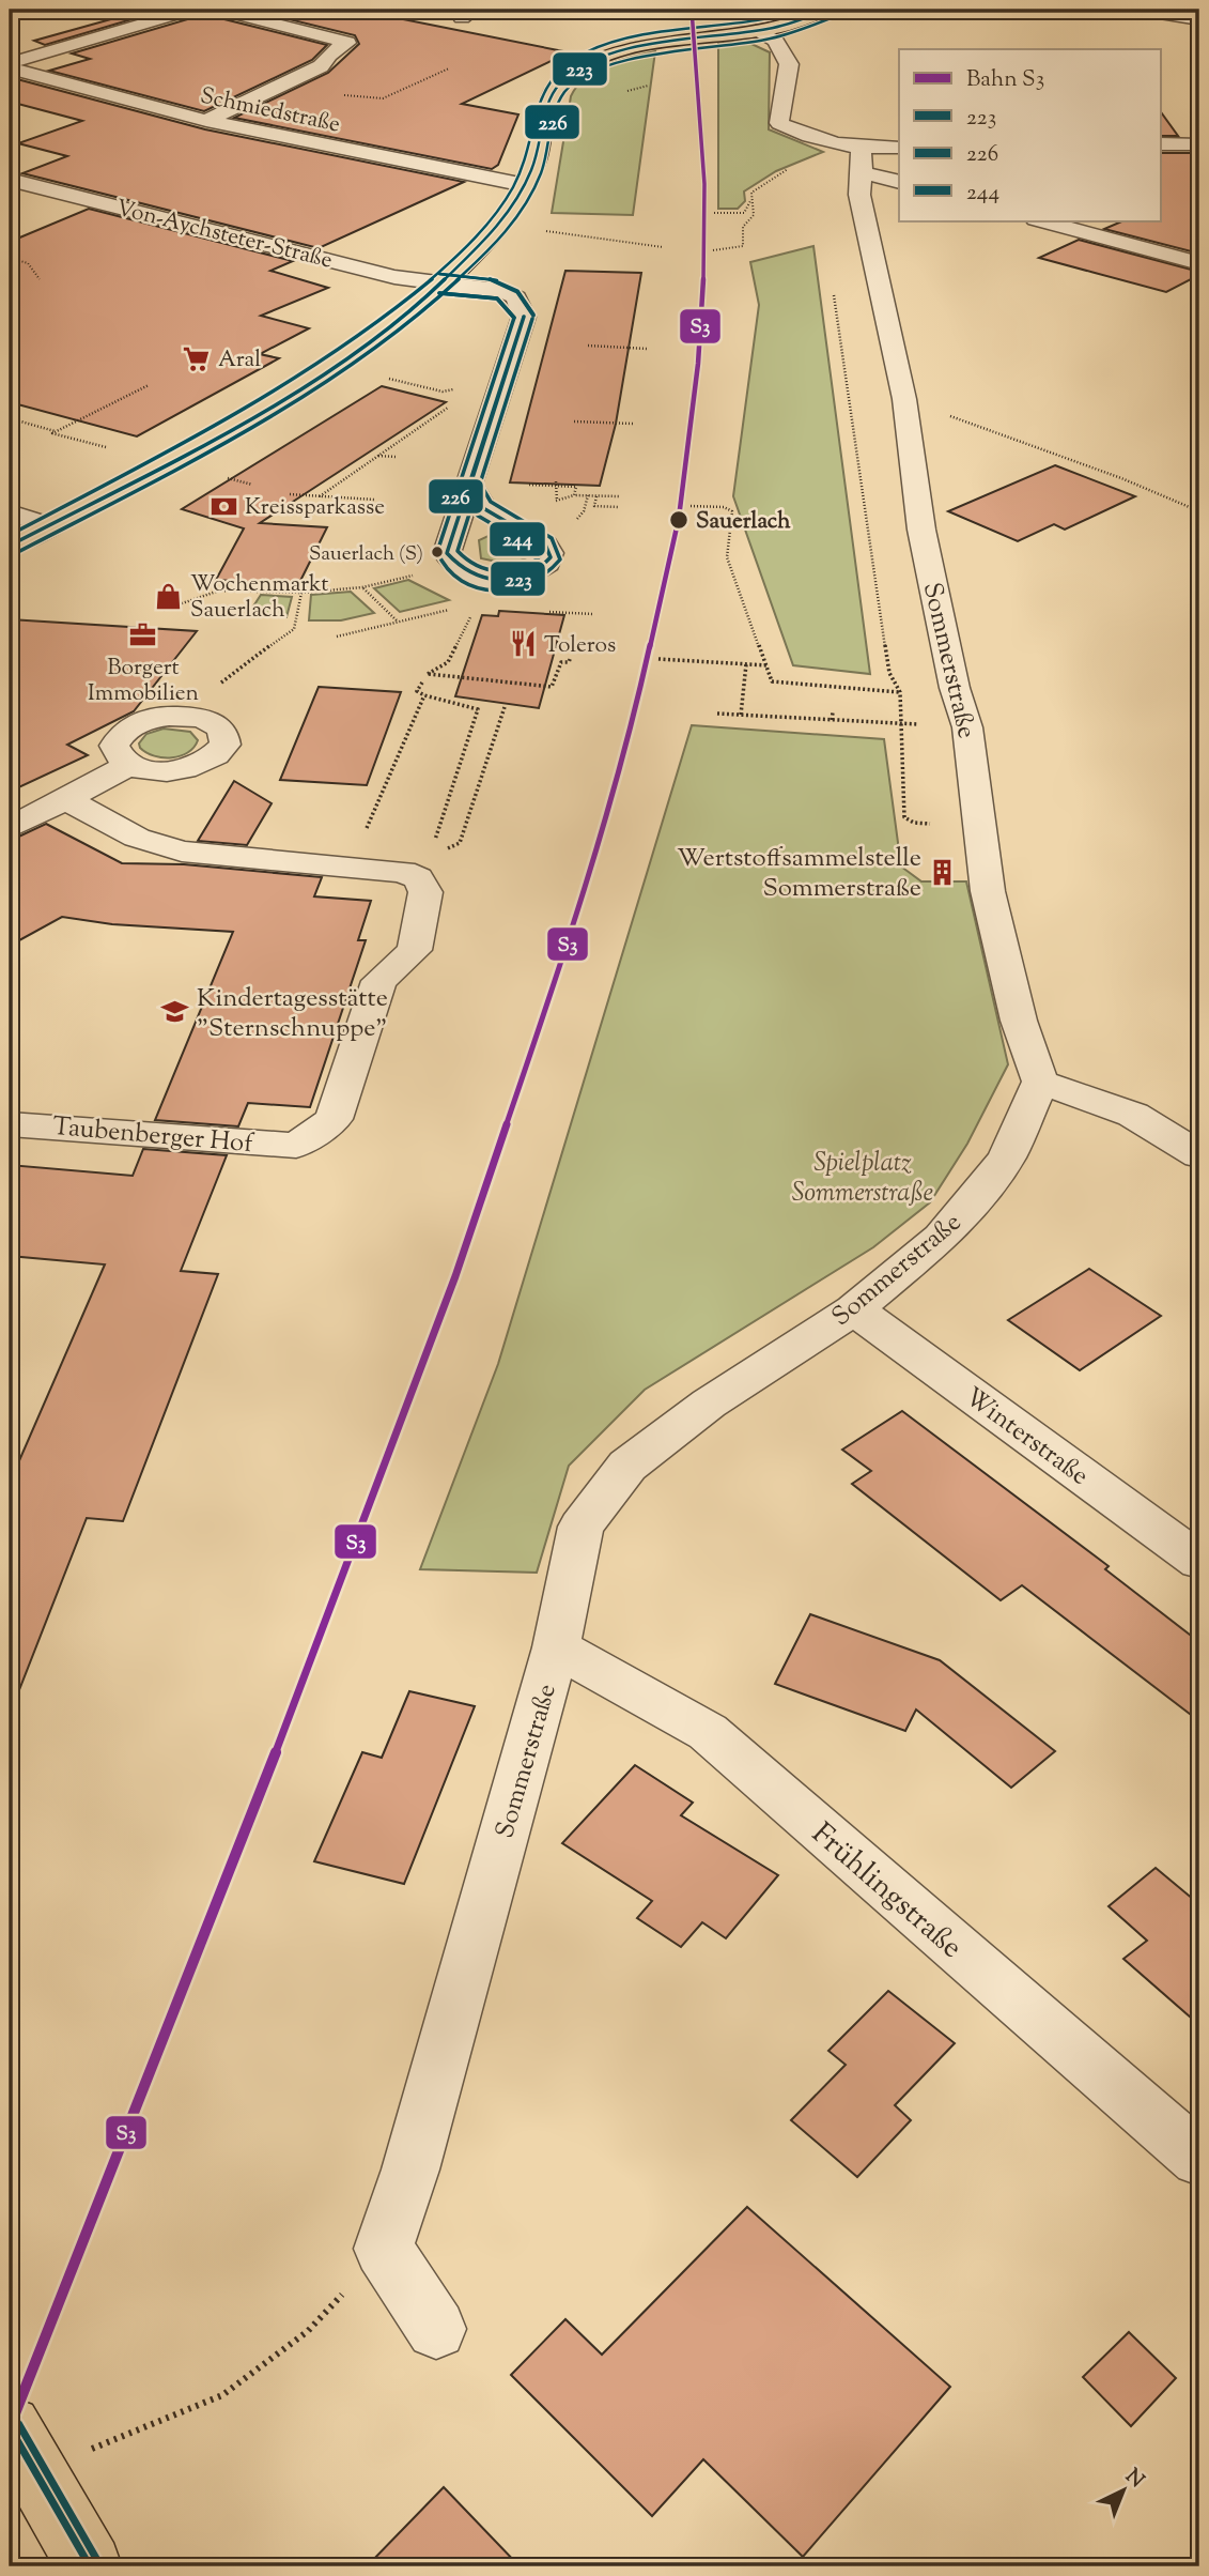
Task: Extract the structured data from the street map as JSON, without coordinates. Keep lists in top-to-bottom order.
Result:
{
  "streets": {
    "street": [
      "Schmiedstraße",
      "Von-Aychsteter-Straße",
      "Sommerstraße",
      "Taubenberger Hof",
      "Winterstraße",
      "Frühlingstraße"
    ]
  },
  "crossings": [
    ["Sommerstraße", "Winterstraße"],
    ["Sommerstraße", "Frühlingstraße"]
  ],
  "parks": ["Spielplatz Sommerstraße"],
  "places": {
    "supermarket": ["Aral"],
    "bank": ["Kreissparkasse"],
    "other": ["Sauerlach", "Sauerlach (S)"],
    "shop": ["Wochenmarkt Sauerlach"],
    "office": ["Borgert Immobilien"],
    "restaurant": ["Toleros"],
    "building": ["Wertstoffsammelstelle Sommerstraße"],
    "school or university": ["Kindertagesstätte \"Sternschnuppe\""]
  },
  "lines": [
    "rail line S3",
    "transit line 223",
    "transit line 244",
    "transit line 226"
  ],
  "legend": [
    "Bahn S3",
    "223",
    "226",
    "244"
  ],
  "north": "top right"
}
